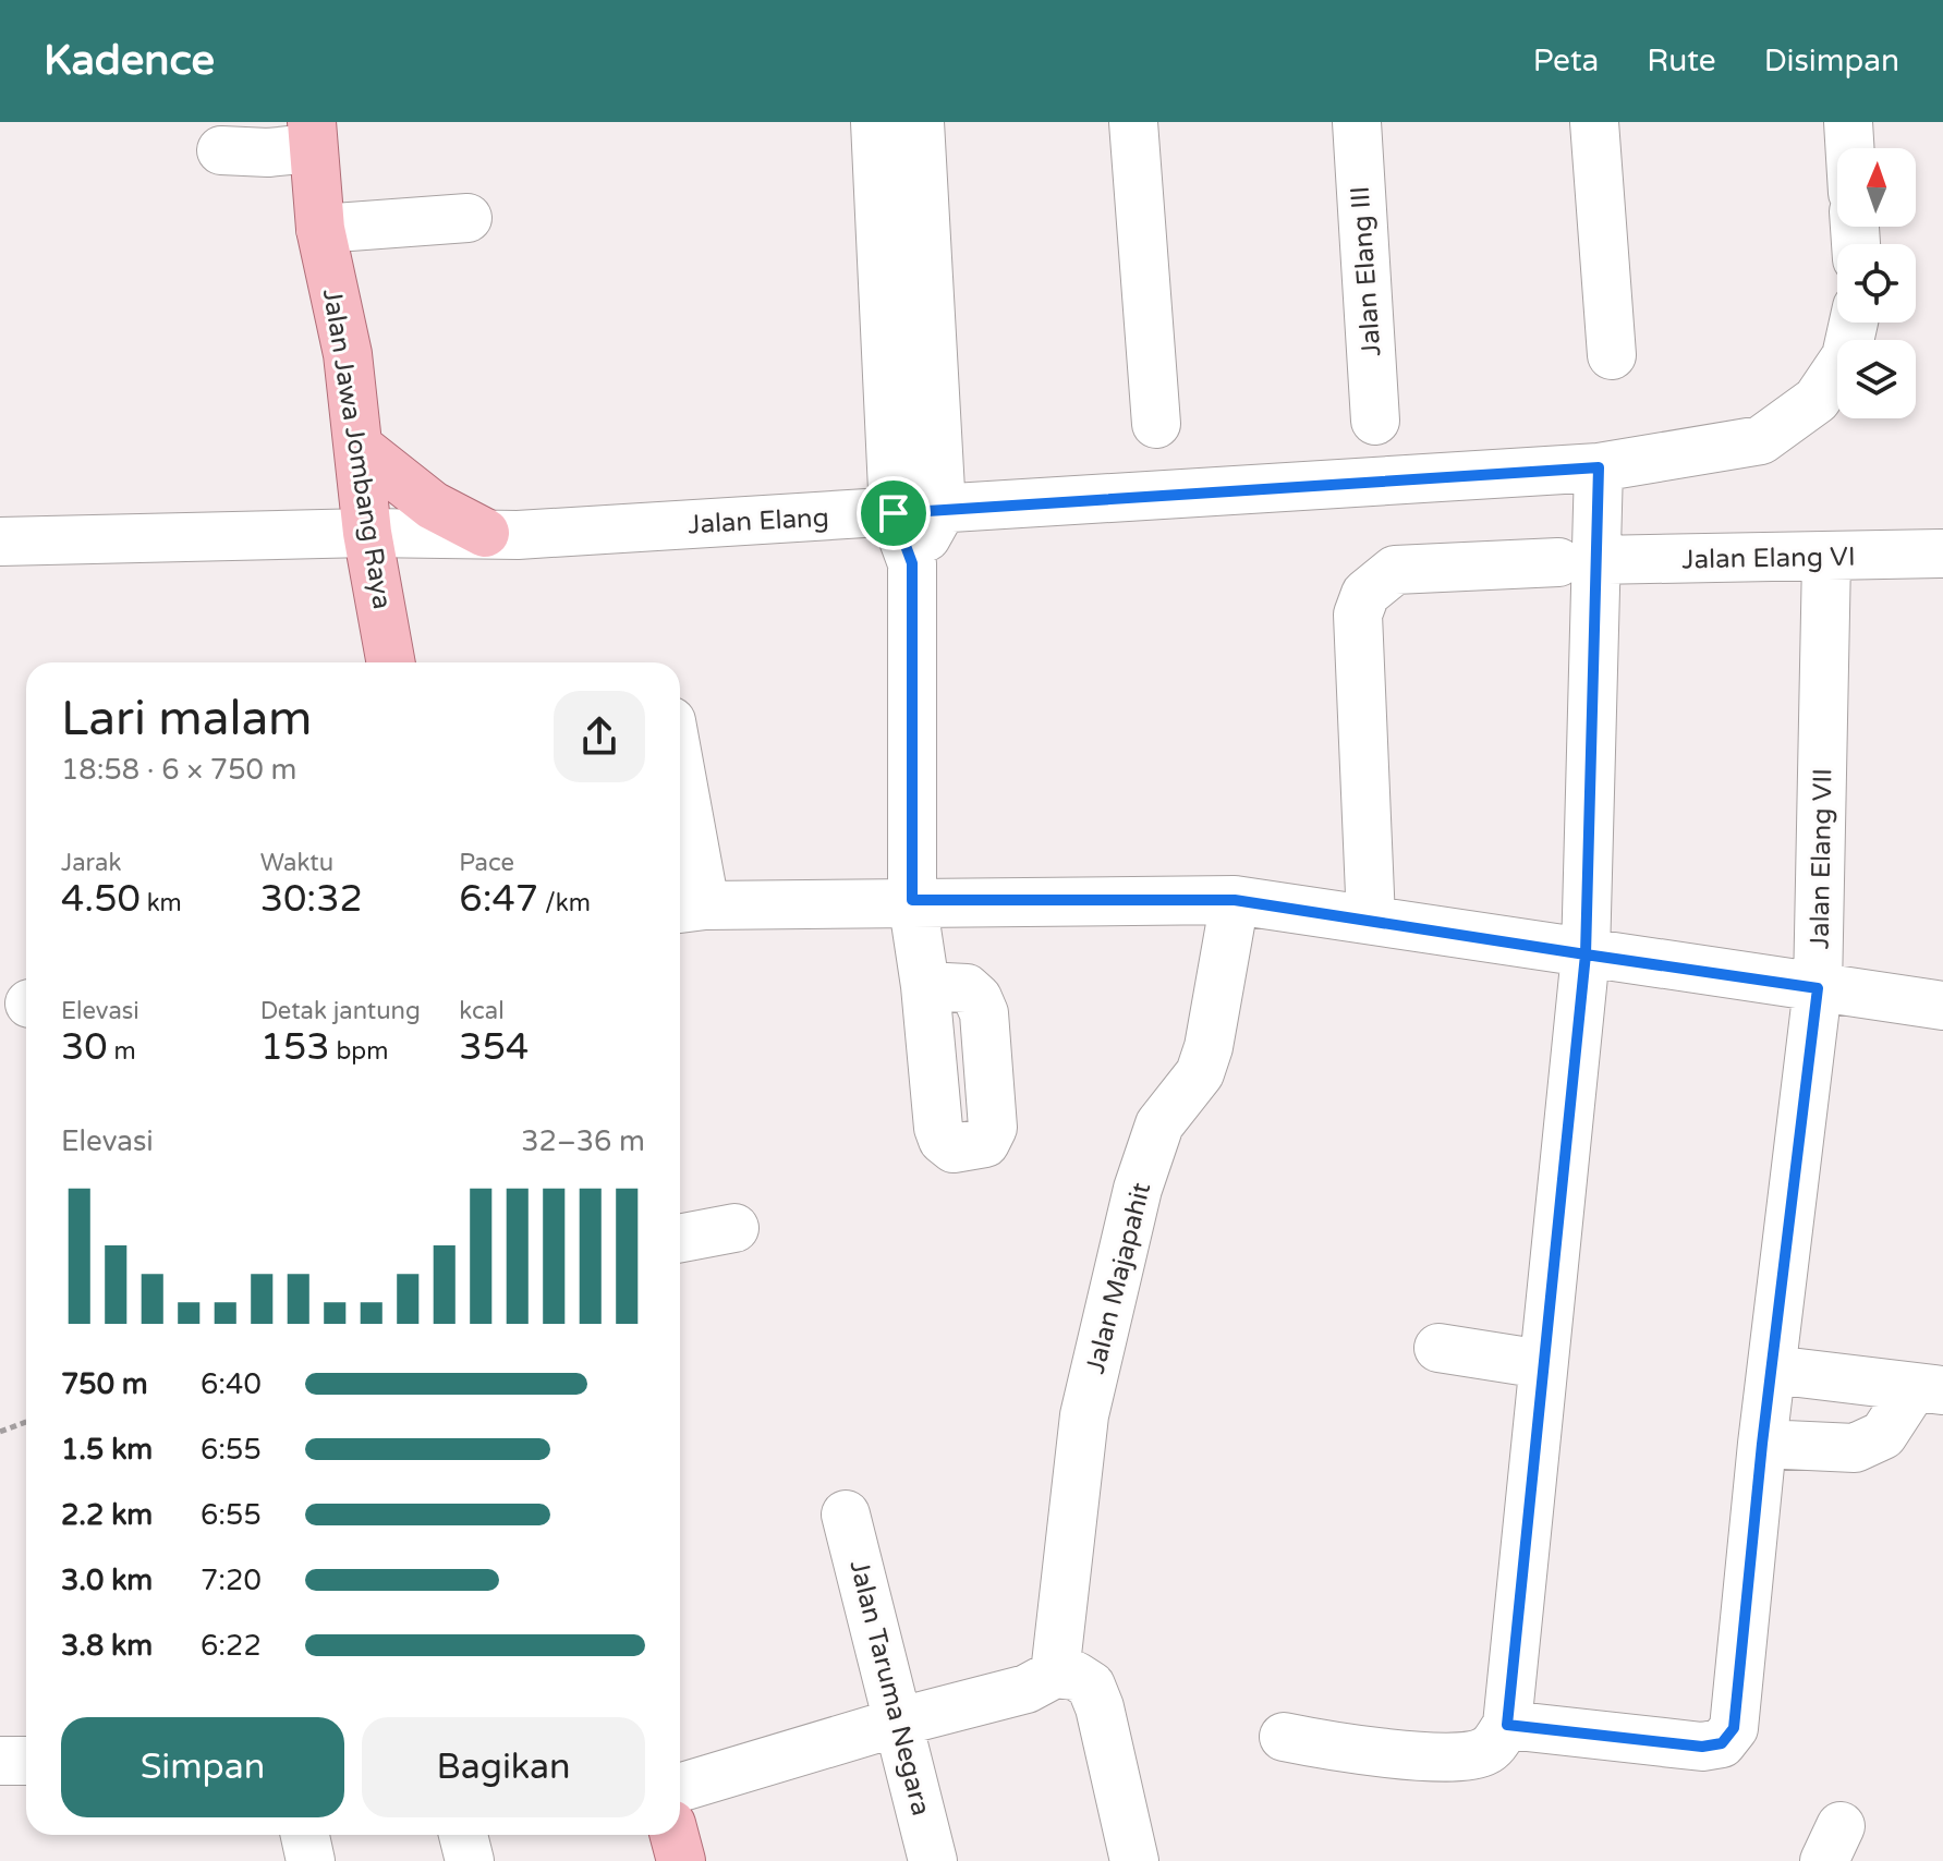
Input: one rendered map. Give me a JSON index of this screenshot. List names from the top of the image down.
{
  "streets": {
    "main road": ["Jalan Jawa Jombang Raya"],
    "street": [
      "Jalan Elang III",
      "Jalan Elang",
      "Jalan Elang VI",
      "Jalan Elang VII",
      "Jalan Majapahit",
      "Jalan Taruma Negara"
    ]
  },
  "crossings": [
    ["Jalan Jawa Jombang Raya", "Jalan Elang"],
    ["Jalan Elang VI", "Jalan Elang VII"]
  ],
  "north": "top",
  "page": {
    "header": "Kadence",
    "nav": ["Peta", "Rute", "Disimpan"],
    "heading": ["Lari malam", "18:58 · 6 × 750 m"],
    "stats": [
      ["Jarak", "4.50 km"],
      ["Waktu", "30:32"],
      ["Pace", "6:47 /km"],
      ["Elevasi", "30 m"],
      ["Detak jantung", "153 bpm"],
      ["kcal", "354"]
    ],
    "chart": ["Elevasi", "32–36 m"],
    "list": [
      {
        "name": "750 m",
        "note": "6:40"
      },
      {
        "name": "1.5 km",
        "note": "6:55"
      },
      {
        "name": "2.2 km",
        "note": "6:55"
      },
      {
        "name": "3.0 km",
        "note": "7:20"
      },
      {
        "name": "3.8 km",
        "note": "6:22"
      }
    ],
    "buttons": ["Simpan", "Bagikan"]
  }
}
